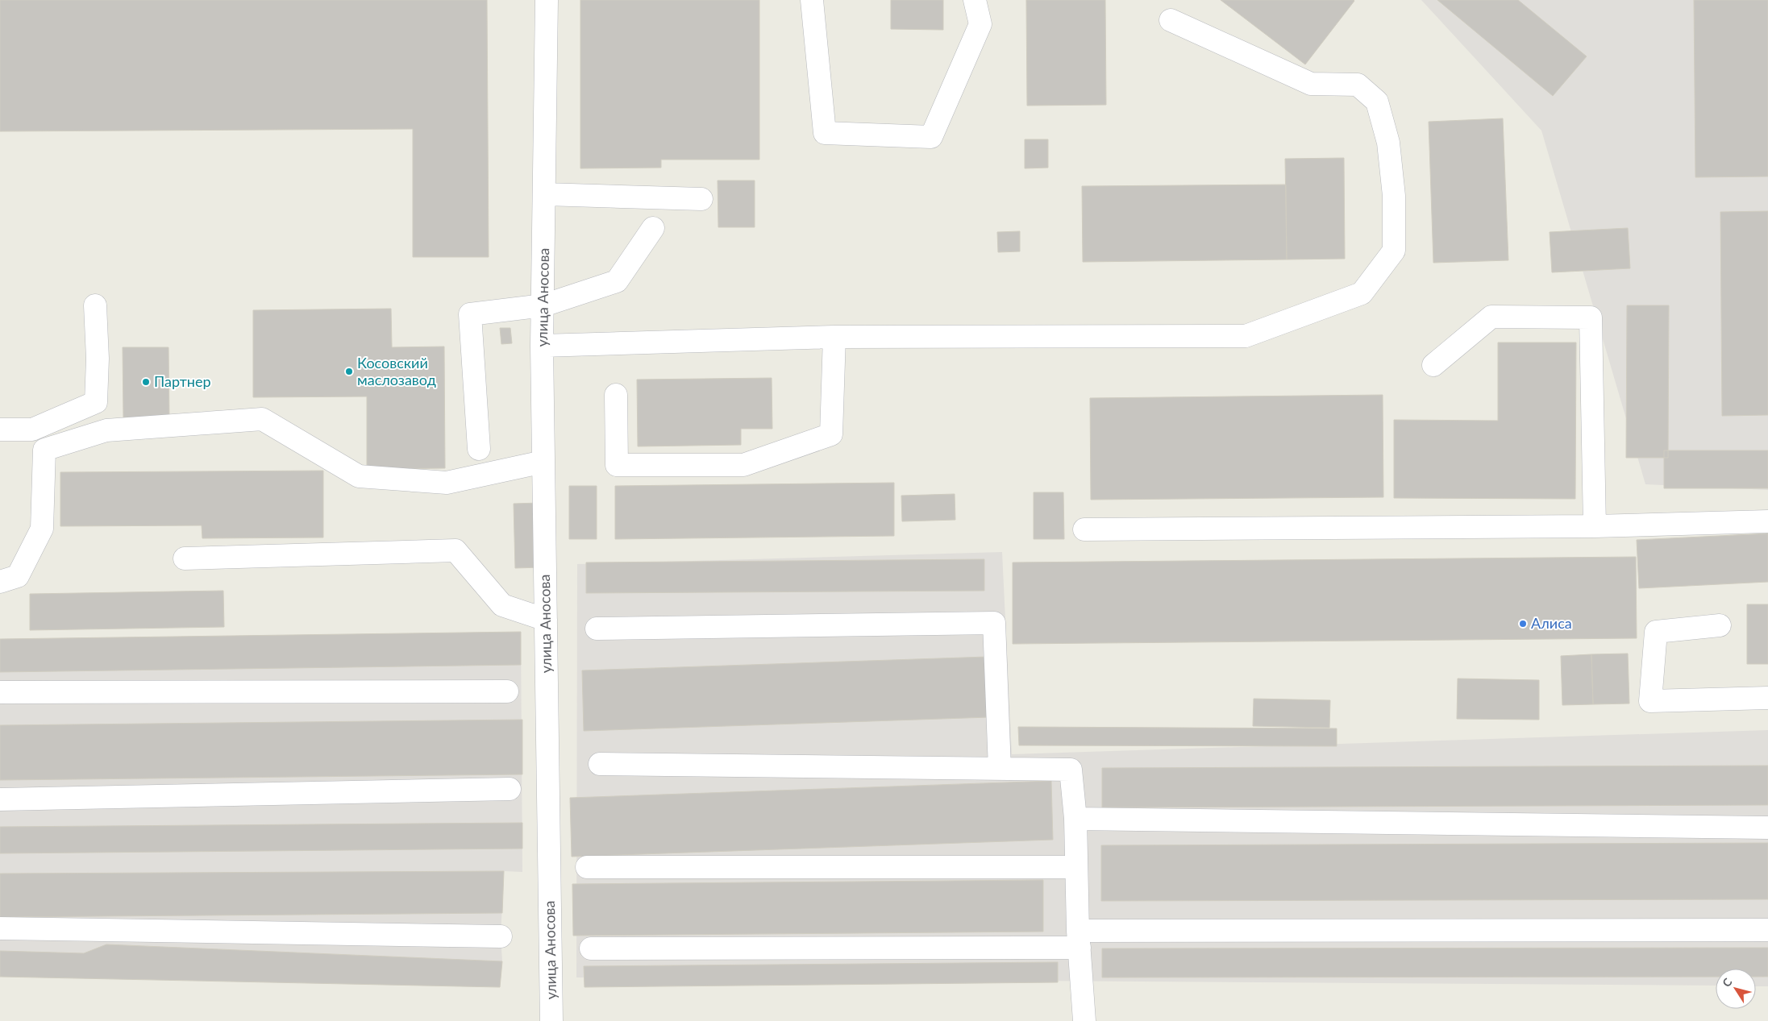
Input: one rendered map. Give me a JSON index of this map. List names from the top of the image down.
{
  "streets": {
    "street": ["улица Аносова"]
  },
  "places": ["Косовский маслозавод", "Партнер", "Алиса"],
  "north": "top left"
}
